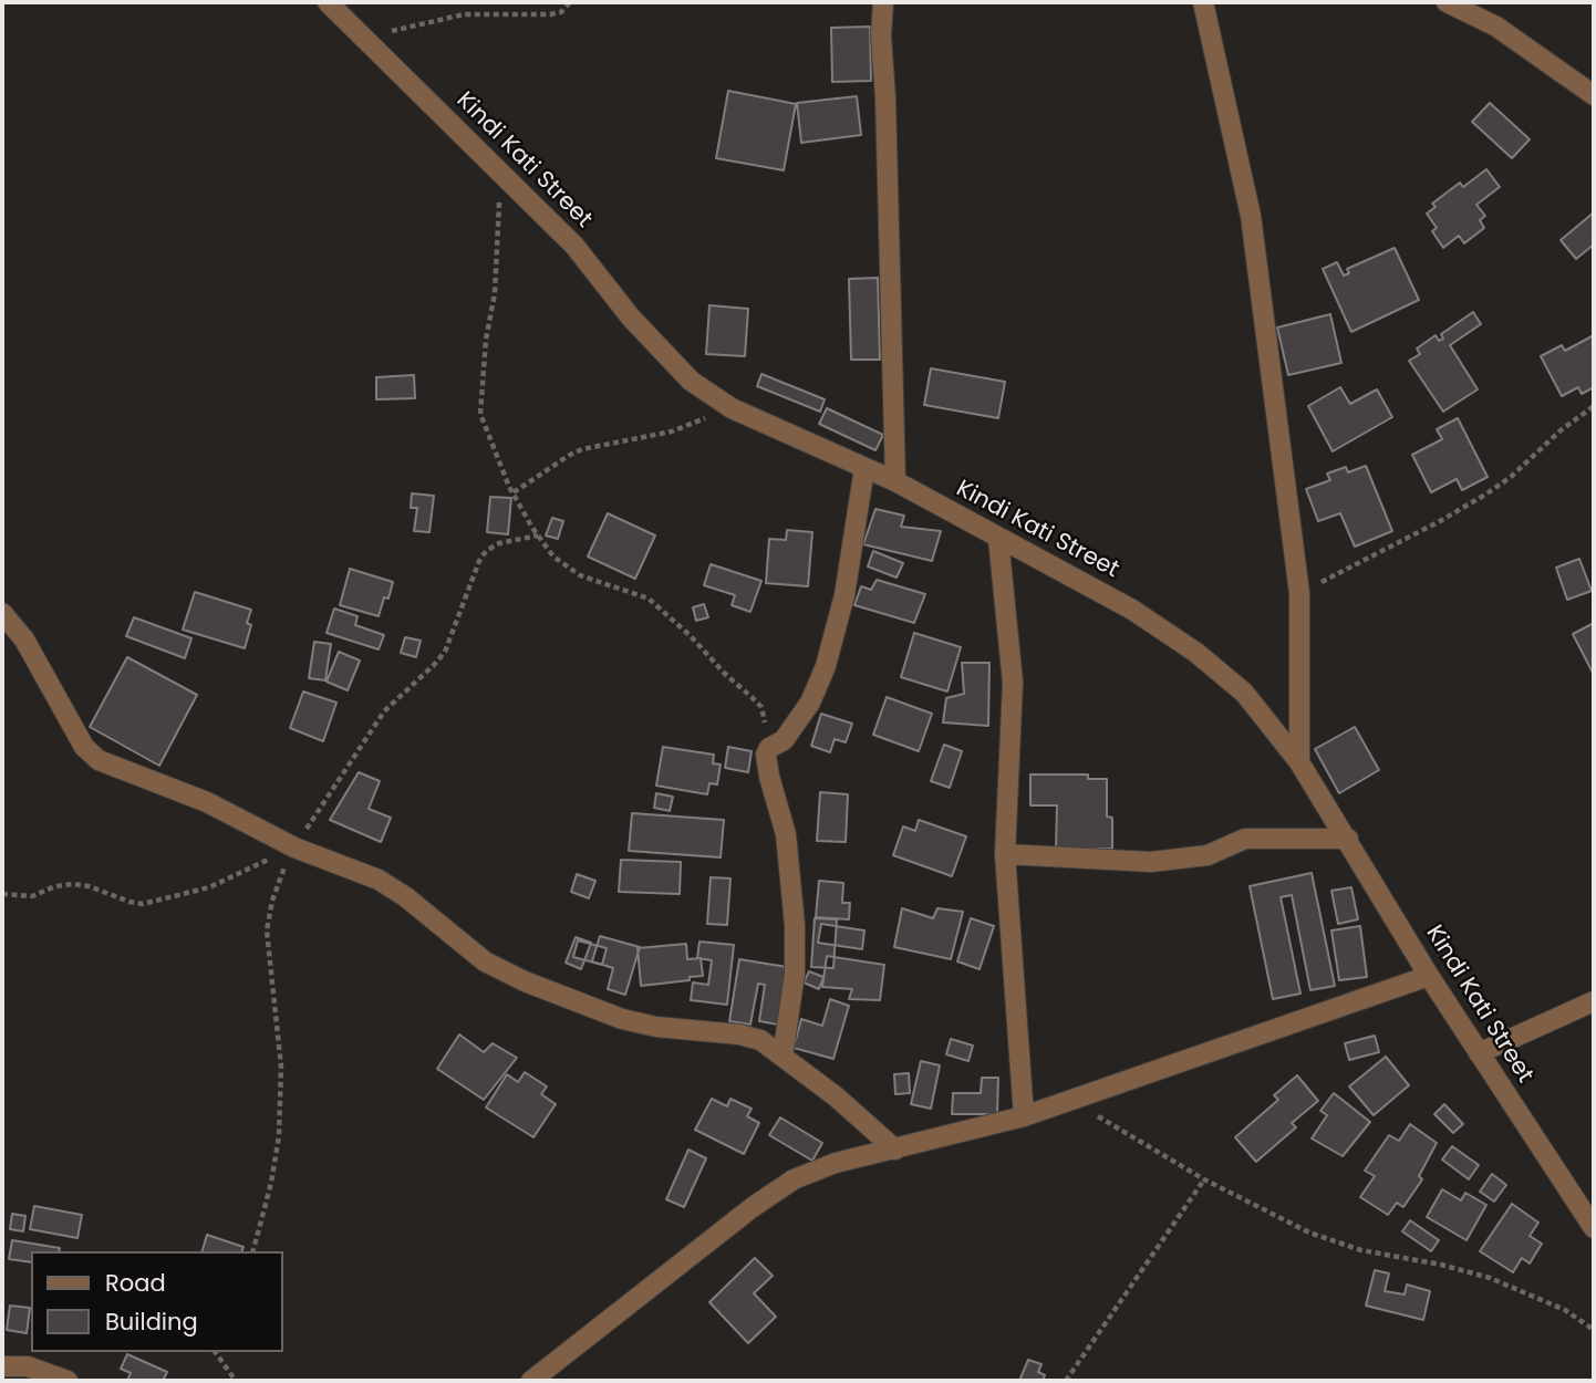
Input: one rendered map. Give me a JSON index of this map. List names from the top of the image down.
{
  "streets": {
    "street": ["Kindi Kati Street"]
  },
  "legend": ["Road", "Building"]
}
